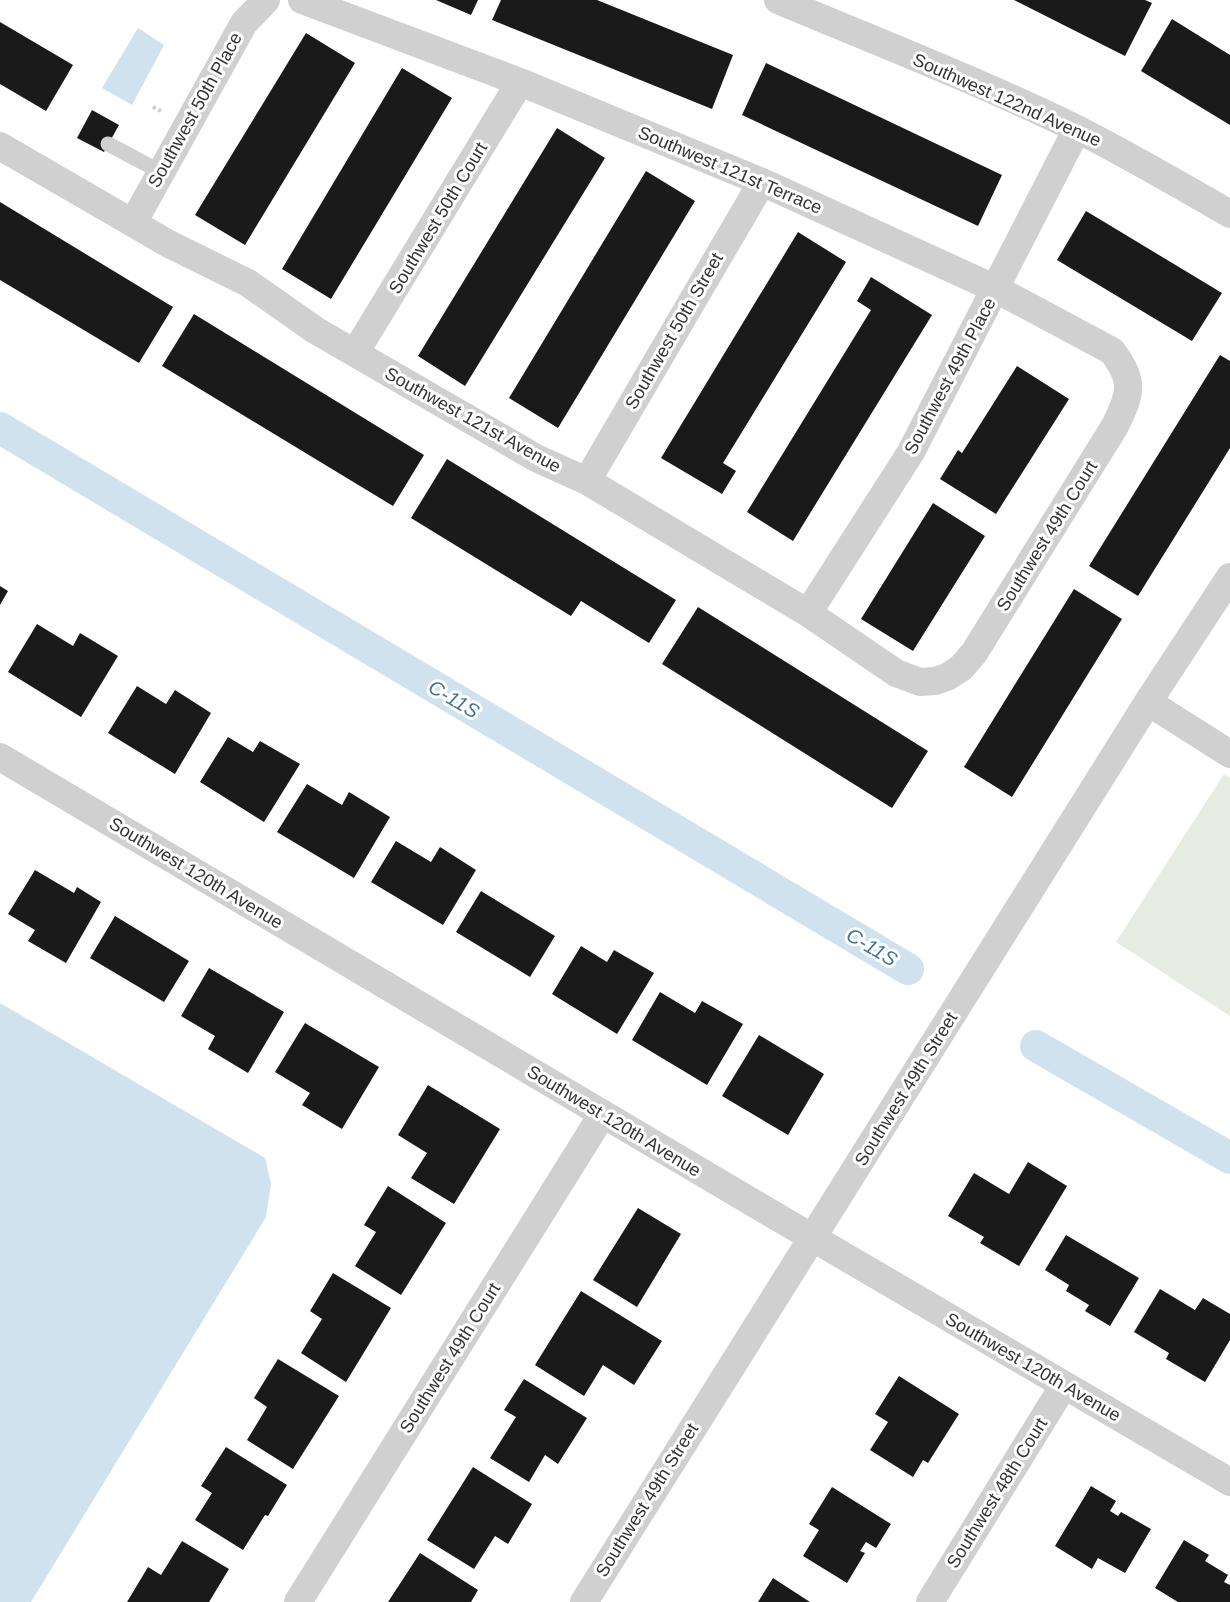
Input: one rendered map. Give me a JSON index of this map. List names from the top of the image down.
{
  "streets": {
    "street": [
      "Southwest 122nd Avenue",
      "Southwest 50th Place",
      "Southwest 121st Terrace",
      "Southwest 50th Court",
      "Southwest 50th Street",
      "Southwest 49th Place",
      "Southwest 121st Avenue",
      "Southwest 49th Court",
      "Southwest 120th Avenue",
      "Southwest 49th Street",
      "Southwest 48th Court"
    ]
  },
  "crossings": [
    ["Southwest 122nd Avenue", "Southwest 49th Place"],
    ["Southwest 50th Place", "Southwest 121st Avenue"],
    ["Southwest 121st Terrace", "Southwest 50th Court"],
    ["Southwest 121st Terrace", "Southwest 50th Street"],
    ["Southwest 121st Terrace", "Southwest 49th Place"],
    ["Southwest 121st Terrace", "Southwest 49th Court"],
    ["Southwest 50th Court", "Southwest 121st Avenue"],
    ["Southwest 50th Street", "Southwest 121st Avenue"],
    ["Southwest 49th Place", "Southwest 121st Avenue"],
    ["Southwest 121st Avenue", "Southwest 49th Court"],
    ["Southwest 49th Court", "Southwest 120th Avenue"],
    ["Southwest 120th Avenue", "Southwest 49th Street"],
    ["Southwest 120th Avenue", "Southwest 48th Court"]
  ],
  "water": ["C-11S"]
}
